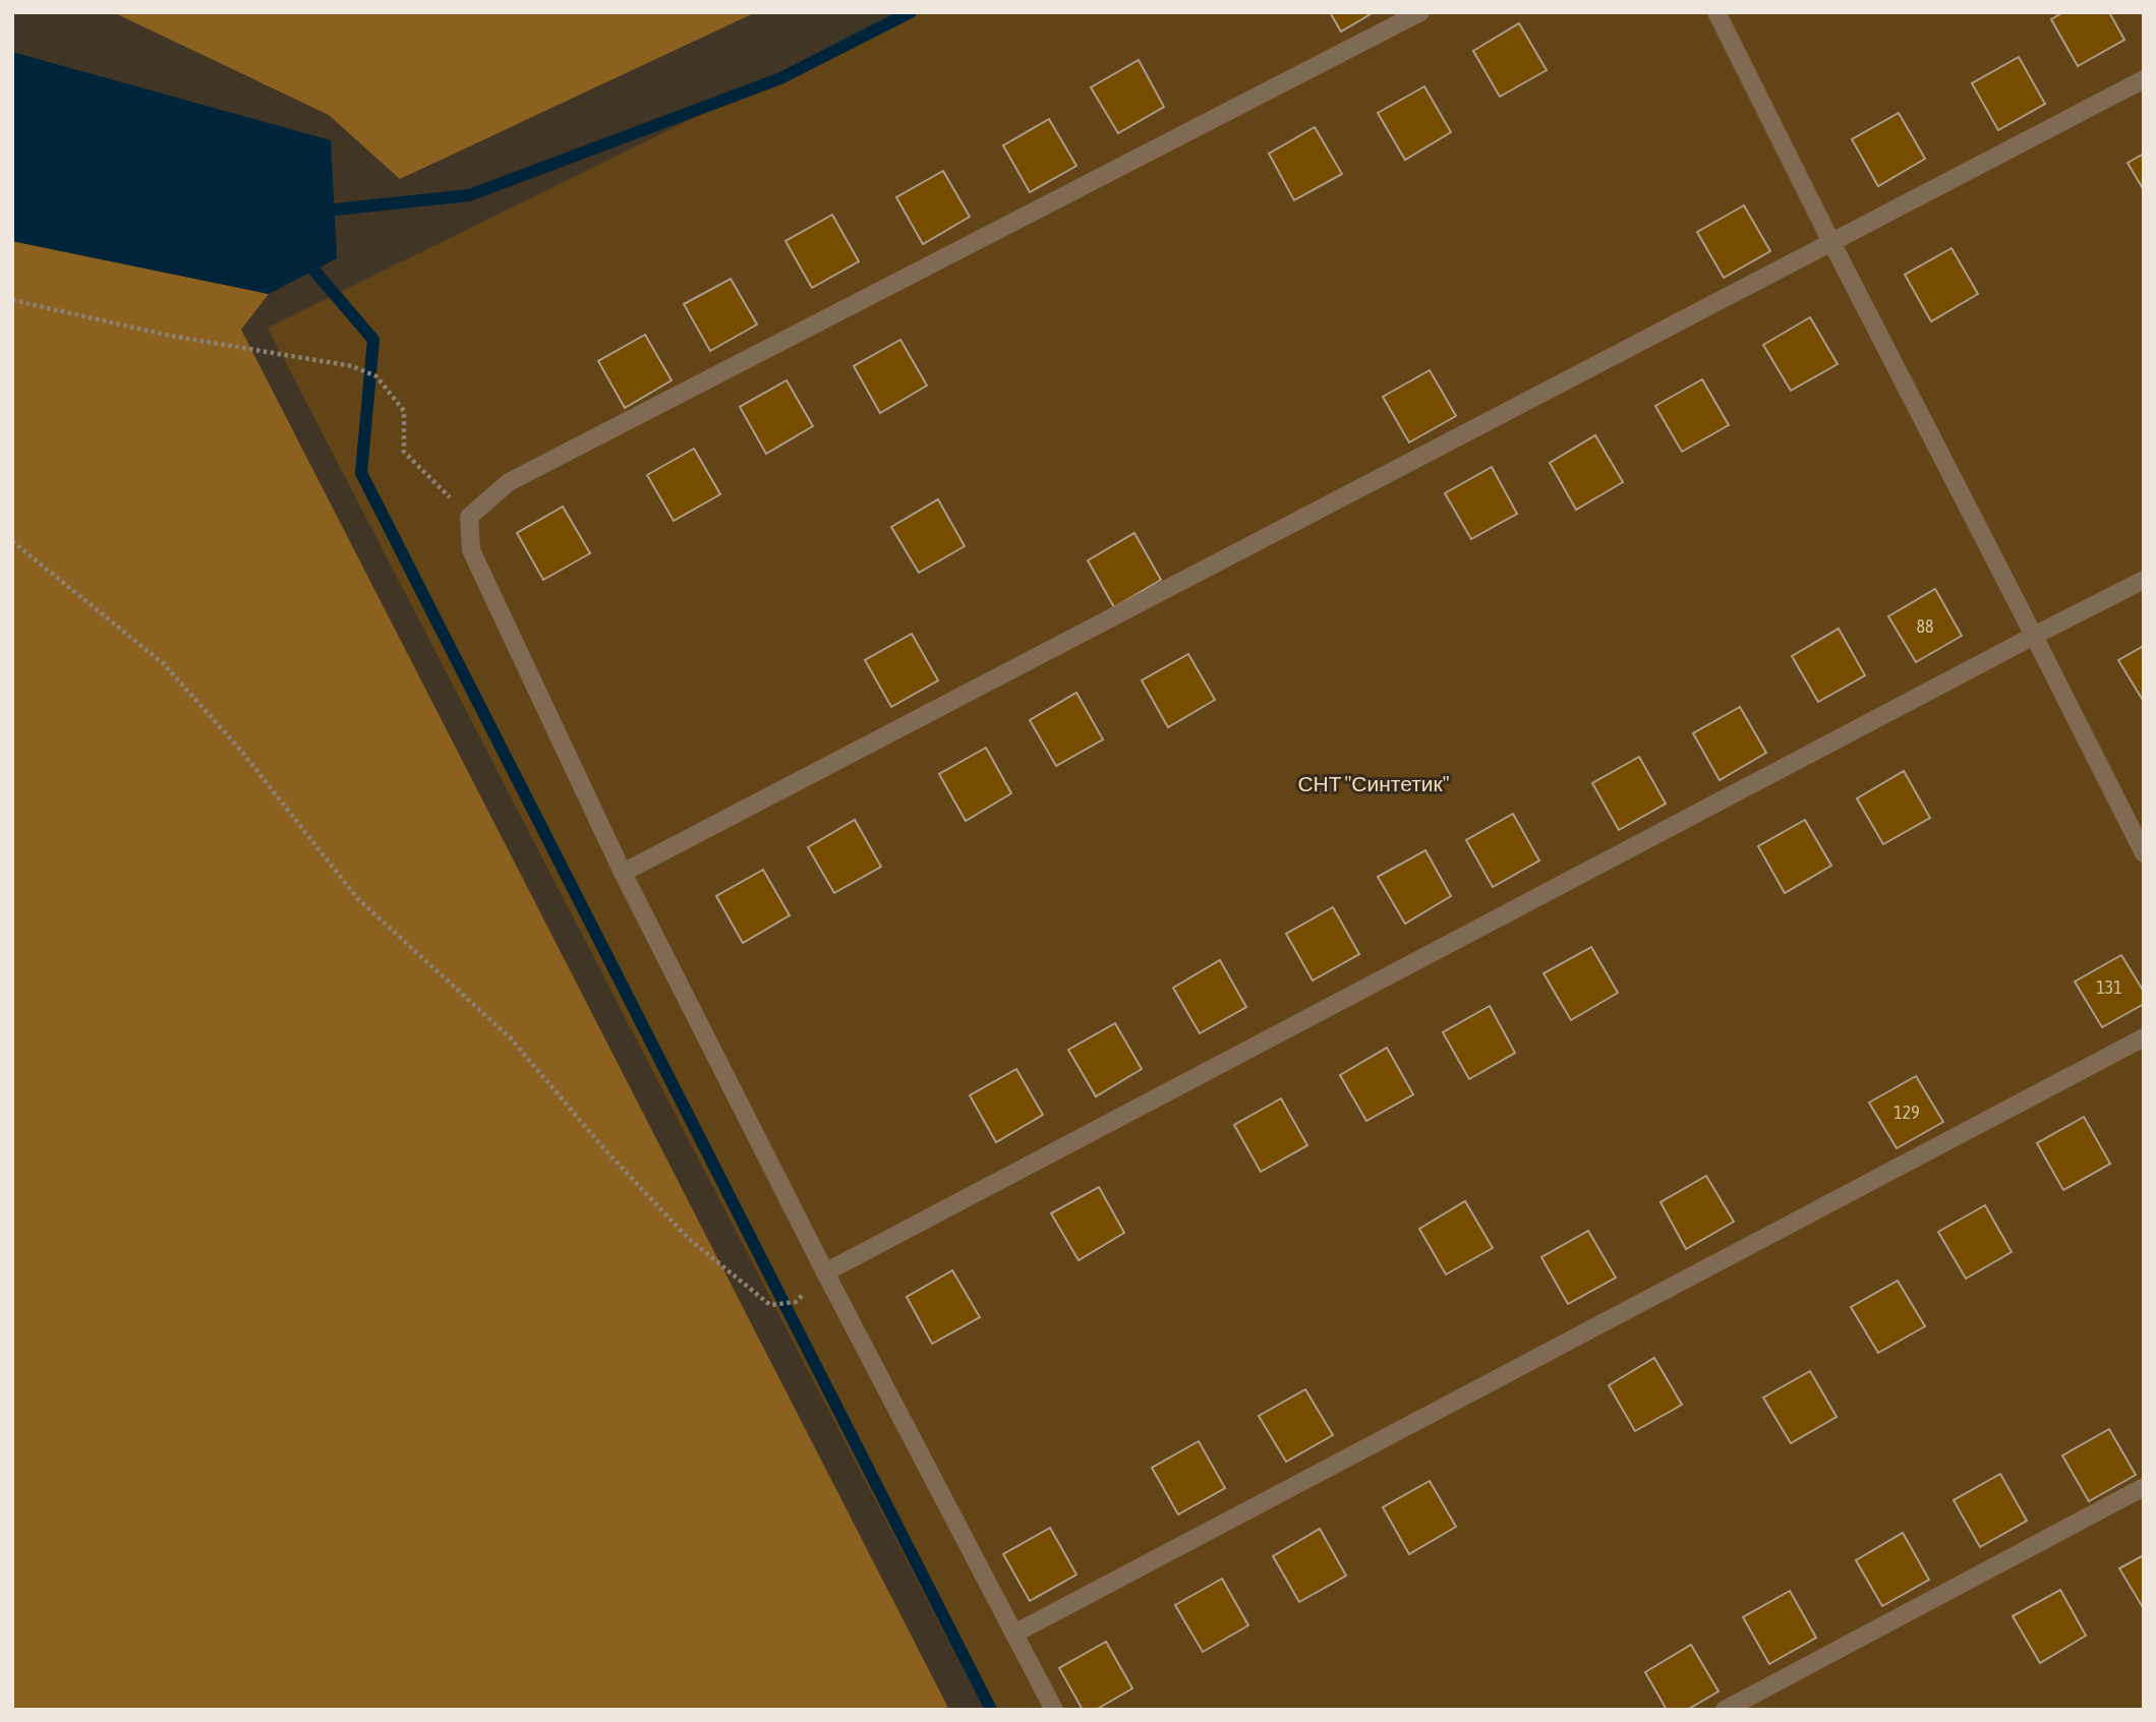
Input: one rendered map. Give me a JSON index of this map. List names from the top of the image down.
{
  "parks": ["СНТ \"Синтетик\""],
  "house_numbers": ["88", "131", "129"]
}
